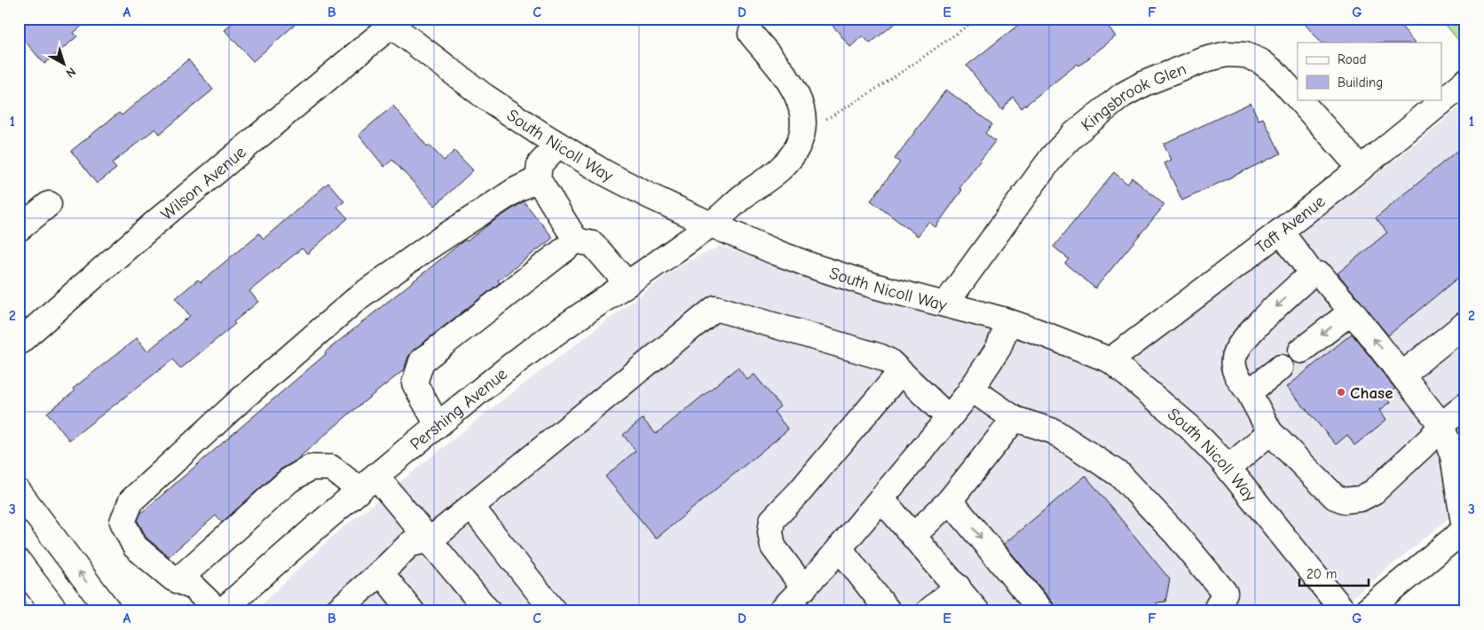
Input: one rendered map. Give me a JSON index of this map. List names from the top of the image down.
{
  "streets": {
    "street": [
      "Kingsbrook Glen",
      "South Nicoll Way",
      "Wilson Avenue",
      "Taft Avenue",
      "Pershing Avenue"
    ]
  },
  "crossings": [
    ["Kingsbrook Glen", "South Nicoll Way"],
    ["Kingsbrook Glen", "Taft Avenue"],
    ["South Nicoll Way", "Wilson Avenue"],
    ["South Nicoll Way", "Taft Avenue"],
    ["South Nicoll Way", "Pershing Avenue"]
  ],
  "places": ["Chase"],
  "legend": ["Road", "Building"],
  "scale_bar": "20 m",
  "north": "bottom right",
  "grid": {
    "columns": [
      "A",
      "B",
      "C",
      "D",
      "E",
      "F",
      "G"
    ],
    "rows": ["1", "2", "3"]
  }
}
